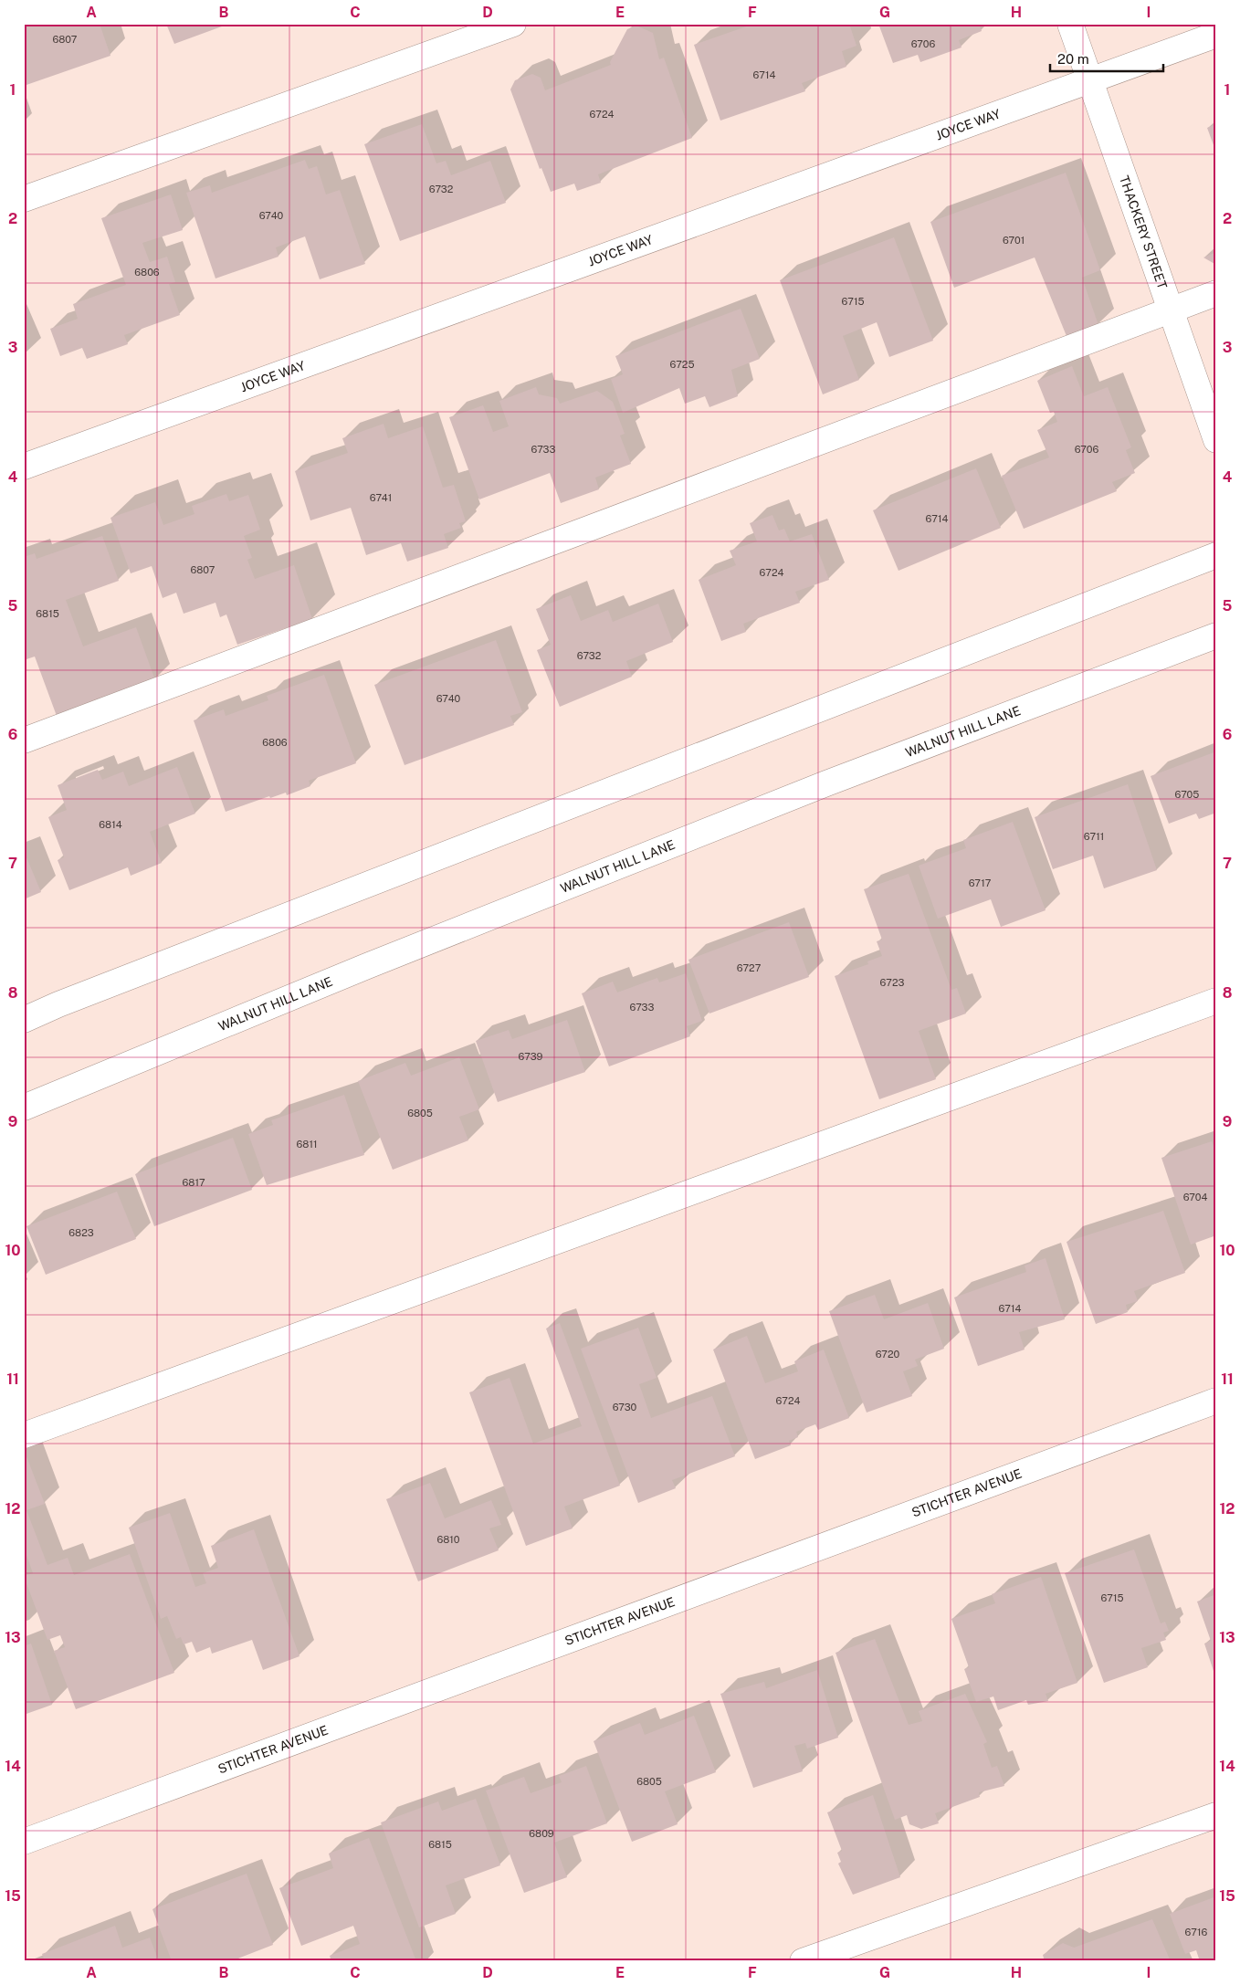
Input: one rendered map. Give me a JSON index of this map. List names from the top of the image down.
{
  "streets": {
    "street": [
      "JOYCE WAY",
      "THACKERY STREET",
      "WALNUT HILL LANE",
      "STICHTER AVENUE"
    ]
  },
  "crossings": [
    ["JOYCE WAY", "THACKERY STREET"]
  ],
  "house_numbers": [
    "6807",
    "6706",
    "6714",
    "6724",
    "6732",
    "6740",
    "6701",
    "6806",
    "6715",
    "6725",
    "6733",
    "6706",
    "6741",
    "6714",
    "6807",
    "6724",
    "6815",
    "6732",
    "6740",
    "6806",
    "6705",
    "6814",
    "6711",
    "6717",
    "6727",
    "6723",
    "6733",
    "6739",
    "6805",
    "6811",
    "6817",
    "6704",
    "6823",
    "6714",
    "6720",
    "6724",
    "6730",
    "6810",
    "6715",
    "6805",
    "6809",
    "6815",
    "6716"
  ],
  "scale_bar": "20 m",
  "grid": {
    "columns": [
      "A",
      "B",
      "C",
      "D",
      "E",
      "F",
      "G",
      "H",
      "I"
    ],
    "rows": [
      "1",
      "2",
      "3",
      "4",
      "5",
      "6",
      "7",
      "8",
      "9",
      "10",
      "11",
      "12",
      "13",
      "14",
      "15"
    ]
  }
}
